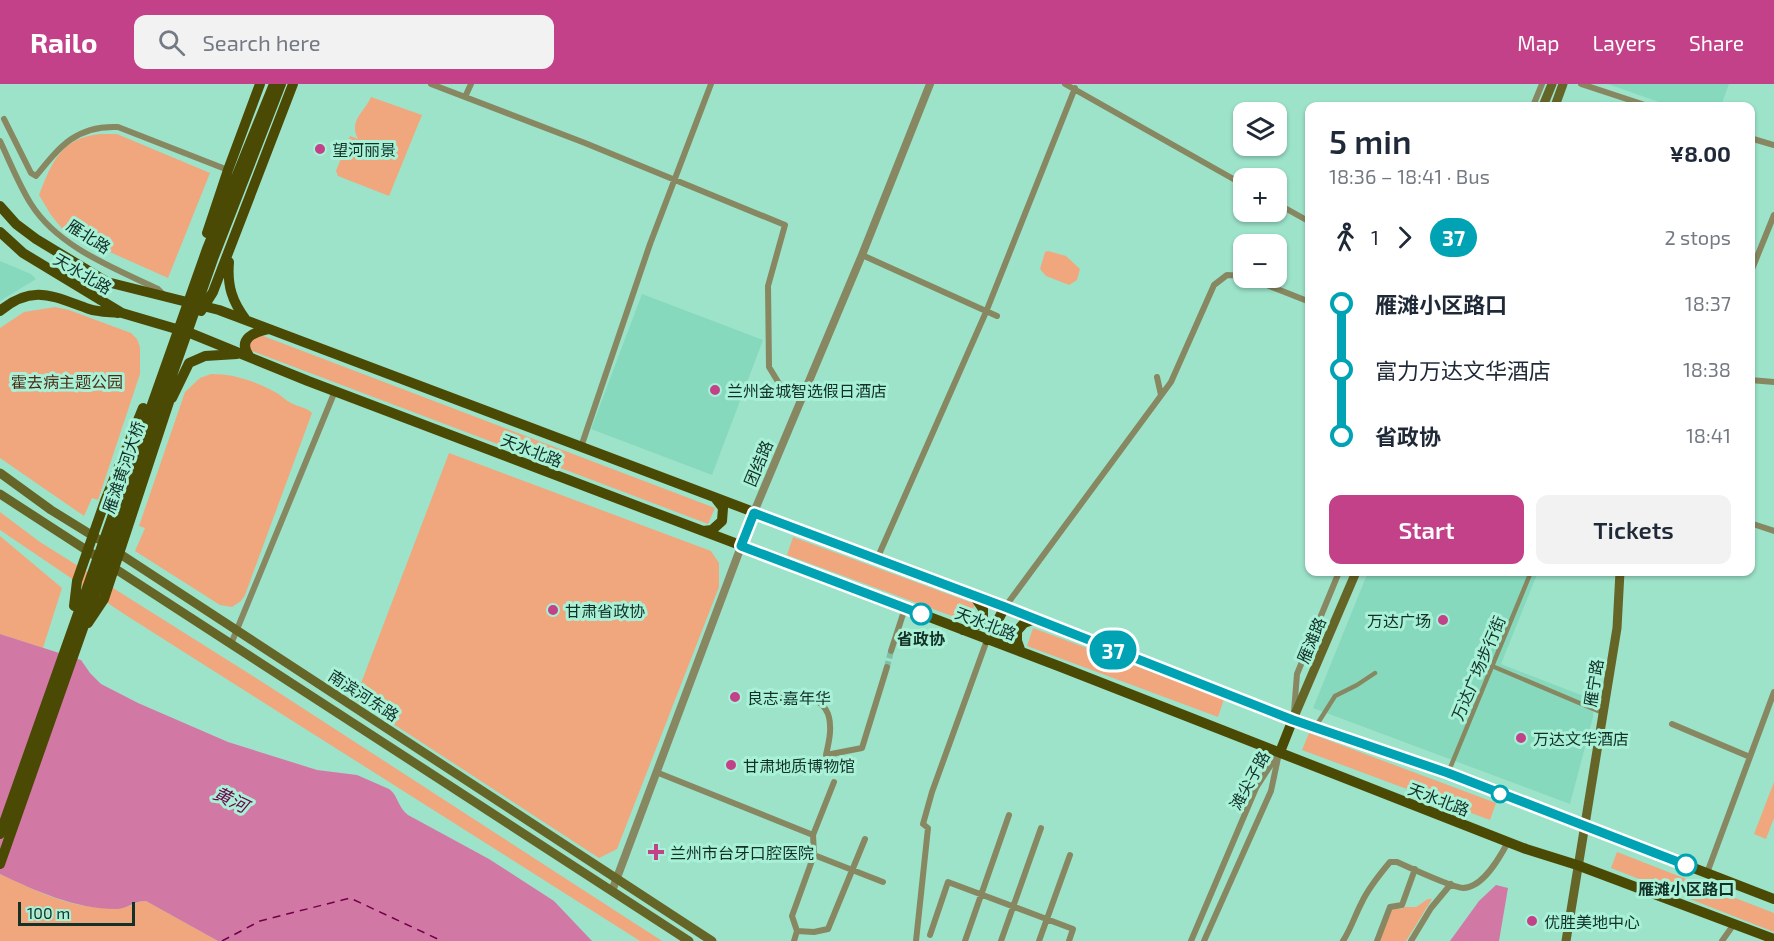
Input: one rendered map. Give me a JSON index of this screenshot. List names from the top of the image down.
{
  "streets": {
    "main road": [
      "天水北路",
      "雁滩黄河大桥",
      "雁滩路",
      "雁宁路",
      "南滨河东路"
    ],
    "street": [
      "雁北路",
      "团结路",
      "万达广场步行街",
      "滩尖子路"
    ]
  },
  "crossings": [
    ["雁北路", "天水北路"],
    ["天水北路", "团结路"],
    ["天水北路", "雁滩路"],
    ["天水北路", "万达广场步行街"],
    ["天水北路", "雁宁路"],
    ["天水北路", "滩尖子路"],
    ["团结路", "南滨河东路"]
  ],
  "water": ["黄河"],
  "parks": ["霍去病主题公园"],
  "places": {
    "other": [
      "望河丽景",
      "兰州金城智选假日酒店",
      "甘肃省政协",
      "省政协",
      "万达广场",
      "良志·嘉年华",
      "万达文华酒店",
      "甘肃地质博物馆",
      "雁滩小区路口",
      "优胜美地中心"
    ],
    "health": ["兰州市台牙口腔医院"]
  },
  "lines": ["bus line 37"],
  "scale_bar": "100 m",
  "page": {
    "header": "Railo",
    "search": "Search here",
    "nav": ["Map", "Layers", "Share"],
    "on_map": "37",
    "map_buttons": ["+", "−"],
    "heading": ["5 min", "18:36 – 18:41 · Bus", "¥8.00"],
    "legs": ["1", "37", "2 stops"],
    "list": [
      {
        "name": "雁滩小区路口",
        "value": "18:37"
      },
      {
        "name": "富力万达文华酒店",
        "value": "18:38"
      },
      {
        "name": "省政协",
        "value": "18:41"
      }
    ],
    "buttons": ["Start", "Tickets"],
    "scale": "100 m"
  }
}
